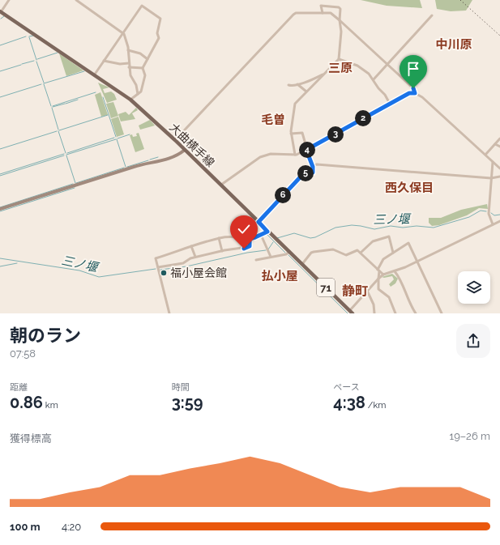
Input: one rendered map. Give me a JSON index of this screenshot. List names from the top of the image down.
{
  "streets": {
    "main road": ["大曲横手線", "71"]
  },
  "districts": [
    "中川原",
    "三原",
    "毛曽",
    "西久保目",
    "払小屋",
    "静町"
  ],
  "water": ["三ノ堰"],
  "places": ["福小屋会館"],
  "page": {
    "pins": [
      "2",
      "3",
      "4",
      "5",
      "6"
    ],
    "heading": ["朝のラン", "07:58"],
    "stats": [
      ["距離", "0.86 km"],
      ["時間", "3:59"],
      ["ペース", "4:38 /km"]
    ],
    "chart": ["獲得標高", "19–26 m"],
    "list": [
      {
        "name": "100 m",
        "note": "4:20"
      }
    ]
  }
}
